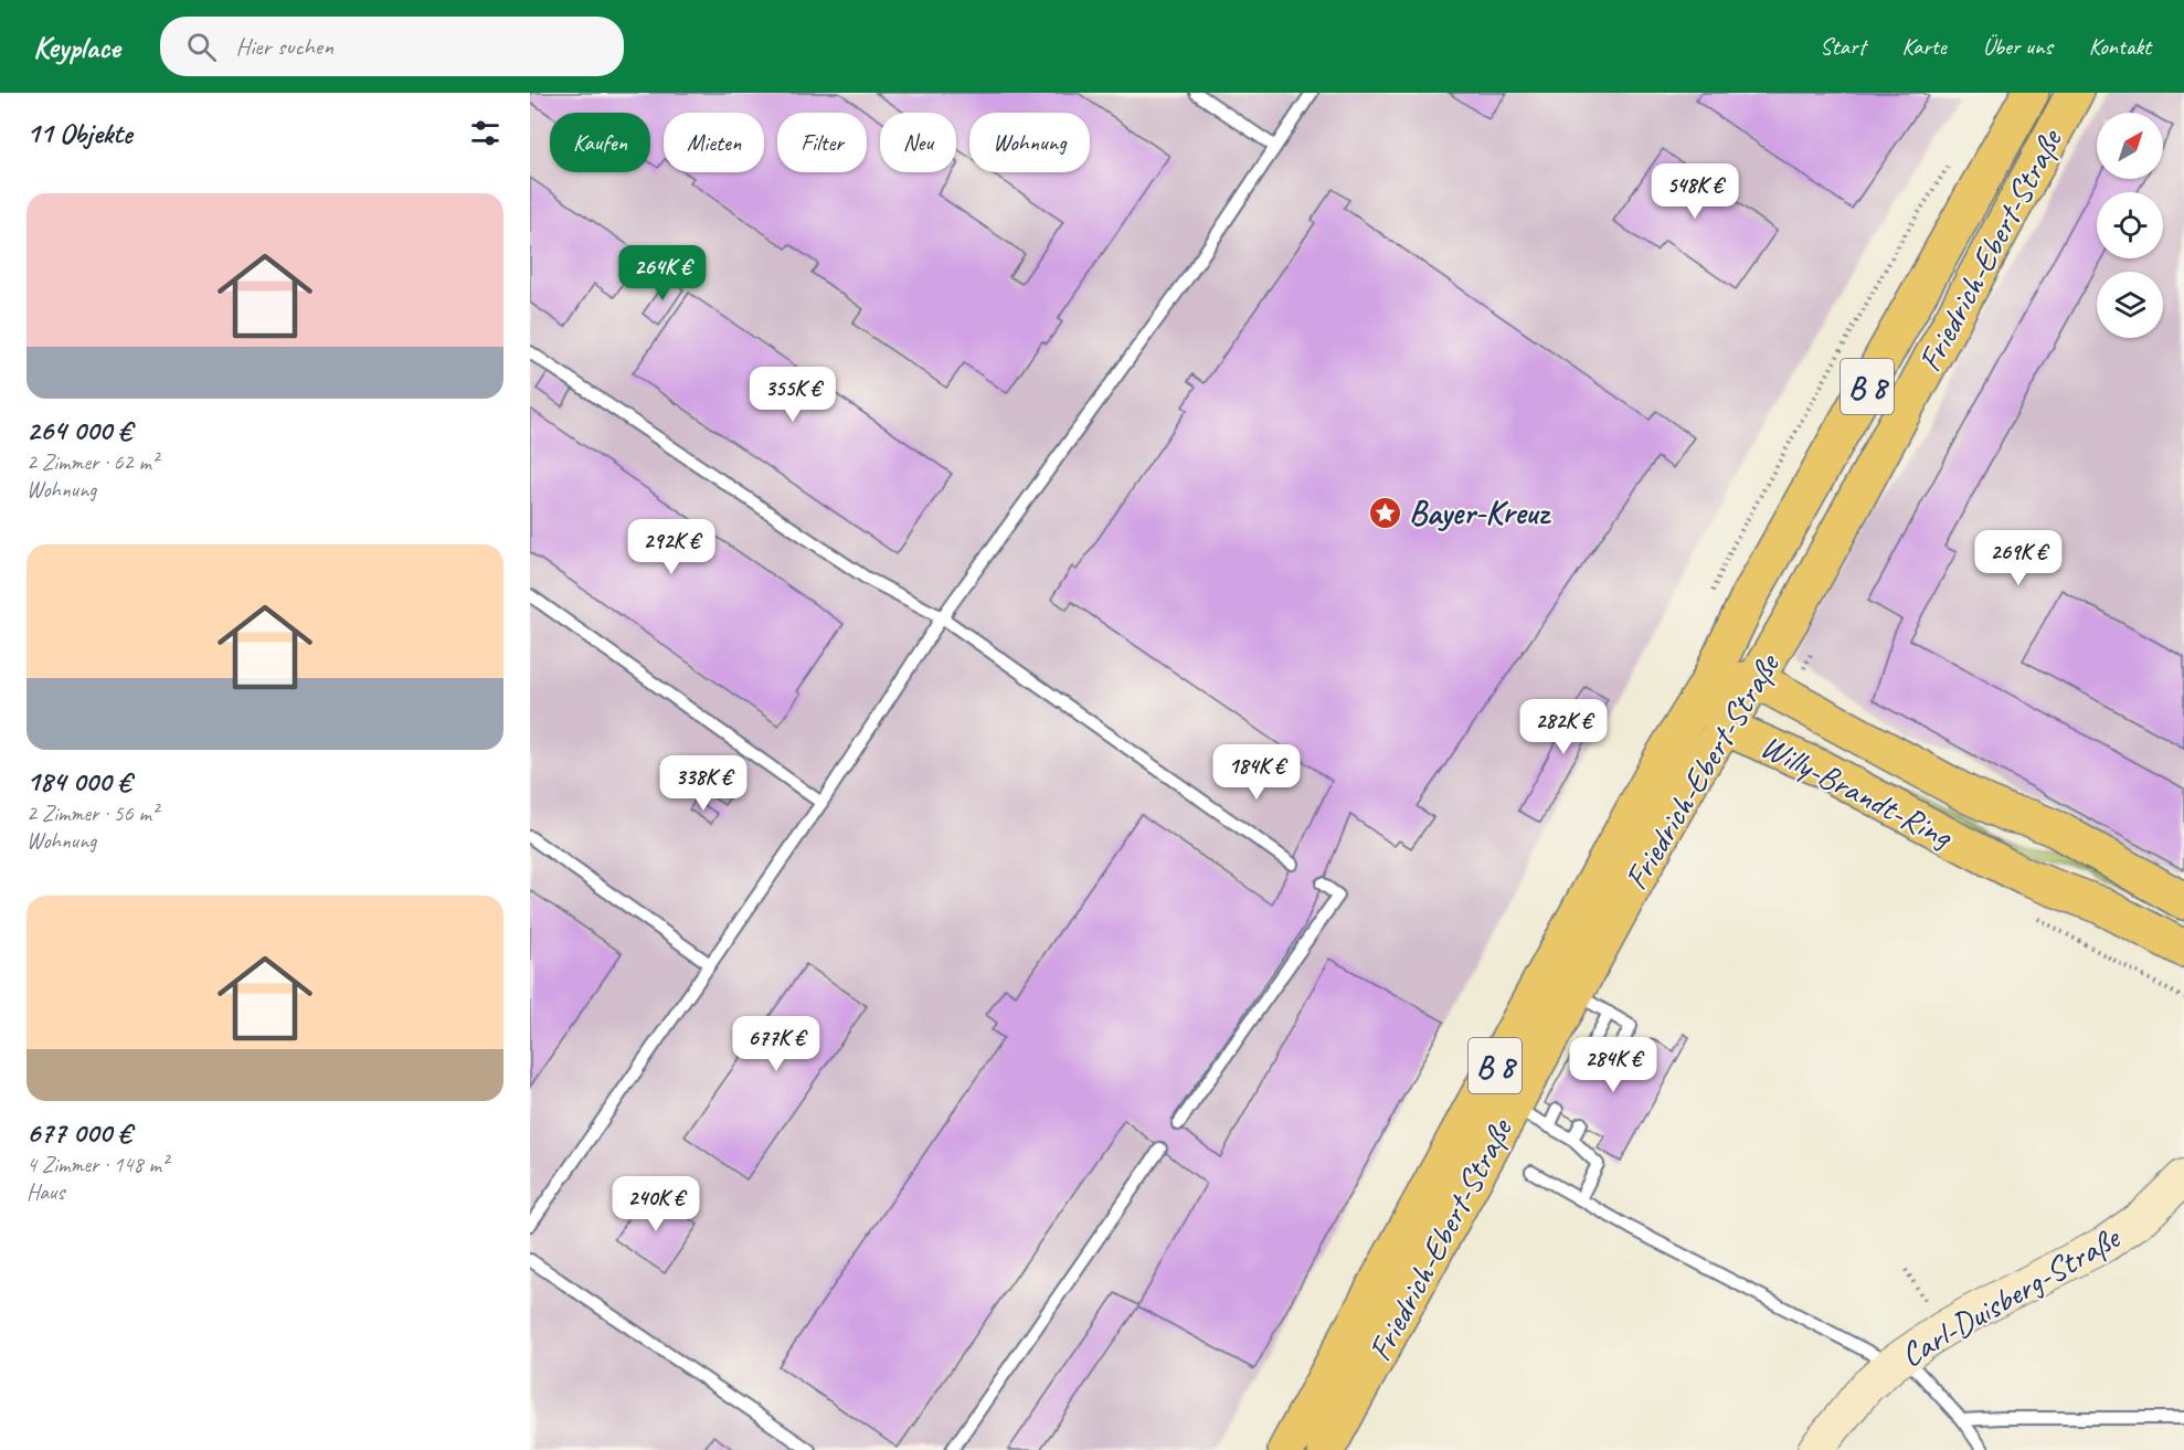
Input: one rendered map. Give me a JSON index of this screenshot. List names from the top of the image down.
{
  "streets": {
    "main road": ["Friedrich-Ebert-Straße", "B 8", "Willy-Brandt-Ring"],
    "street": ["Carl-Duisberg-Straße"]
  },
  "crossings": [
    ["Friedrich-Ebert-Straße", "Willy-Brandt-Ring"]
  ],
  "places": {
    "place": ["Bayer-Kreuz"]
  },
  "north": "top right",
  "page": {
    "header": "Keyplace",
    "search": "Hier suchen",
    "nav": [
      "Start",
      "Karte",
      "Über uns",
      "Kontakt"
    ],
    "heading": "11 Objekte",
    "chip": [
      "Kaufen",
      "Mieten",
      "Filter",
      "Neu",
      "Wohnung"
    ],
    "price": [
      "548K €",
      "264K €",
      "355K €",
      "292K €",
      "269K €",
      "282K €",
      "184K €",
      "338K €",
      "677K €",
      "284K €",
      "240K €"
    ],
    "list": [
      {
        "name": "264 000 €",
        "note": "2 Zimmer · 62 m² · Wohnung"
      },
      {
        "name": "184 000 €",
        "note": "2 Zimmer · 56 m² · Wohnung"
      },
      {
        "name": "677 000 €",
        "note": "4 Zimmer · 148 m² · Haus"
      }
    ]
  }
}
